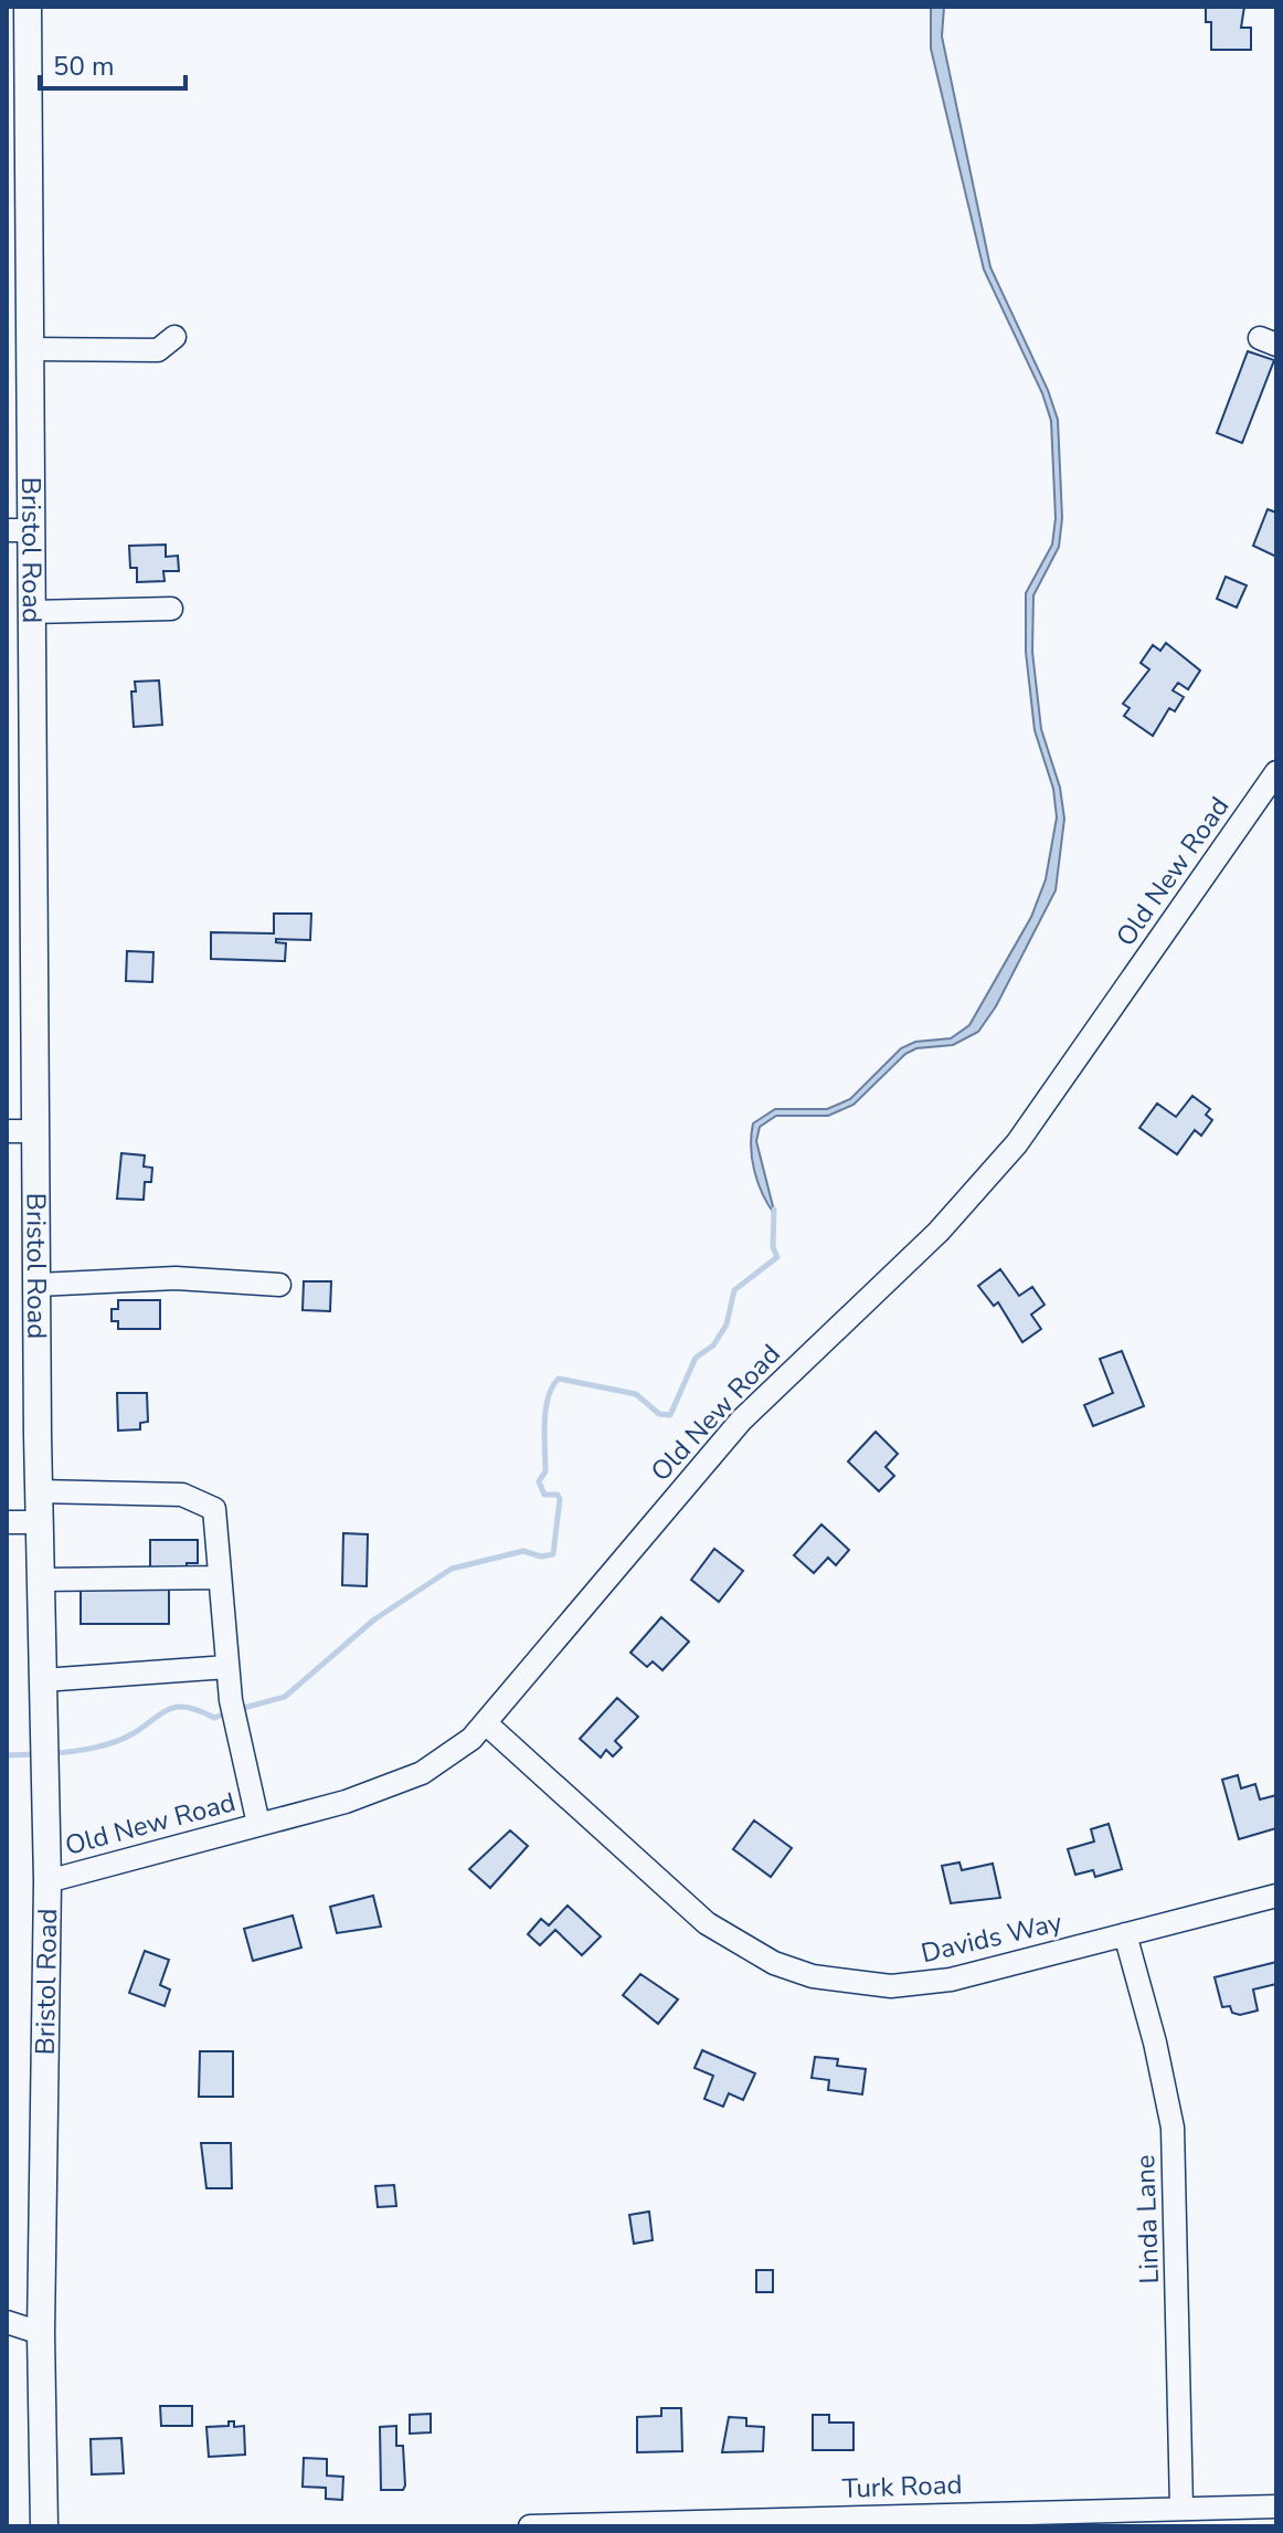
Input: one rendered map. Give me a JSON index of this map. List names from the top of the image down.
{
  "streets": {
    "main road": ["Bristol Road"],
    "street": [
      "Old New Road",
      "Davids Way",
      "Linda Lane",
      "Turk Road"
    ]
  },
  "crossings": [
    ["Bristol Road", "Old New Road"],
    ["Old New Road", "Davids Way"],
    ["Davids Way", "Linda Lane"],
    ["Linda Lane", "Turk Road"]
  ],
  "scale_bar": "50 m"
}
